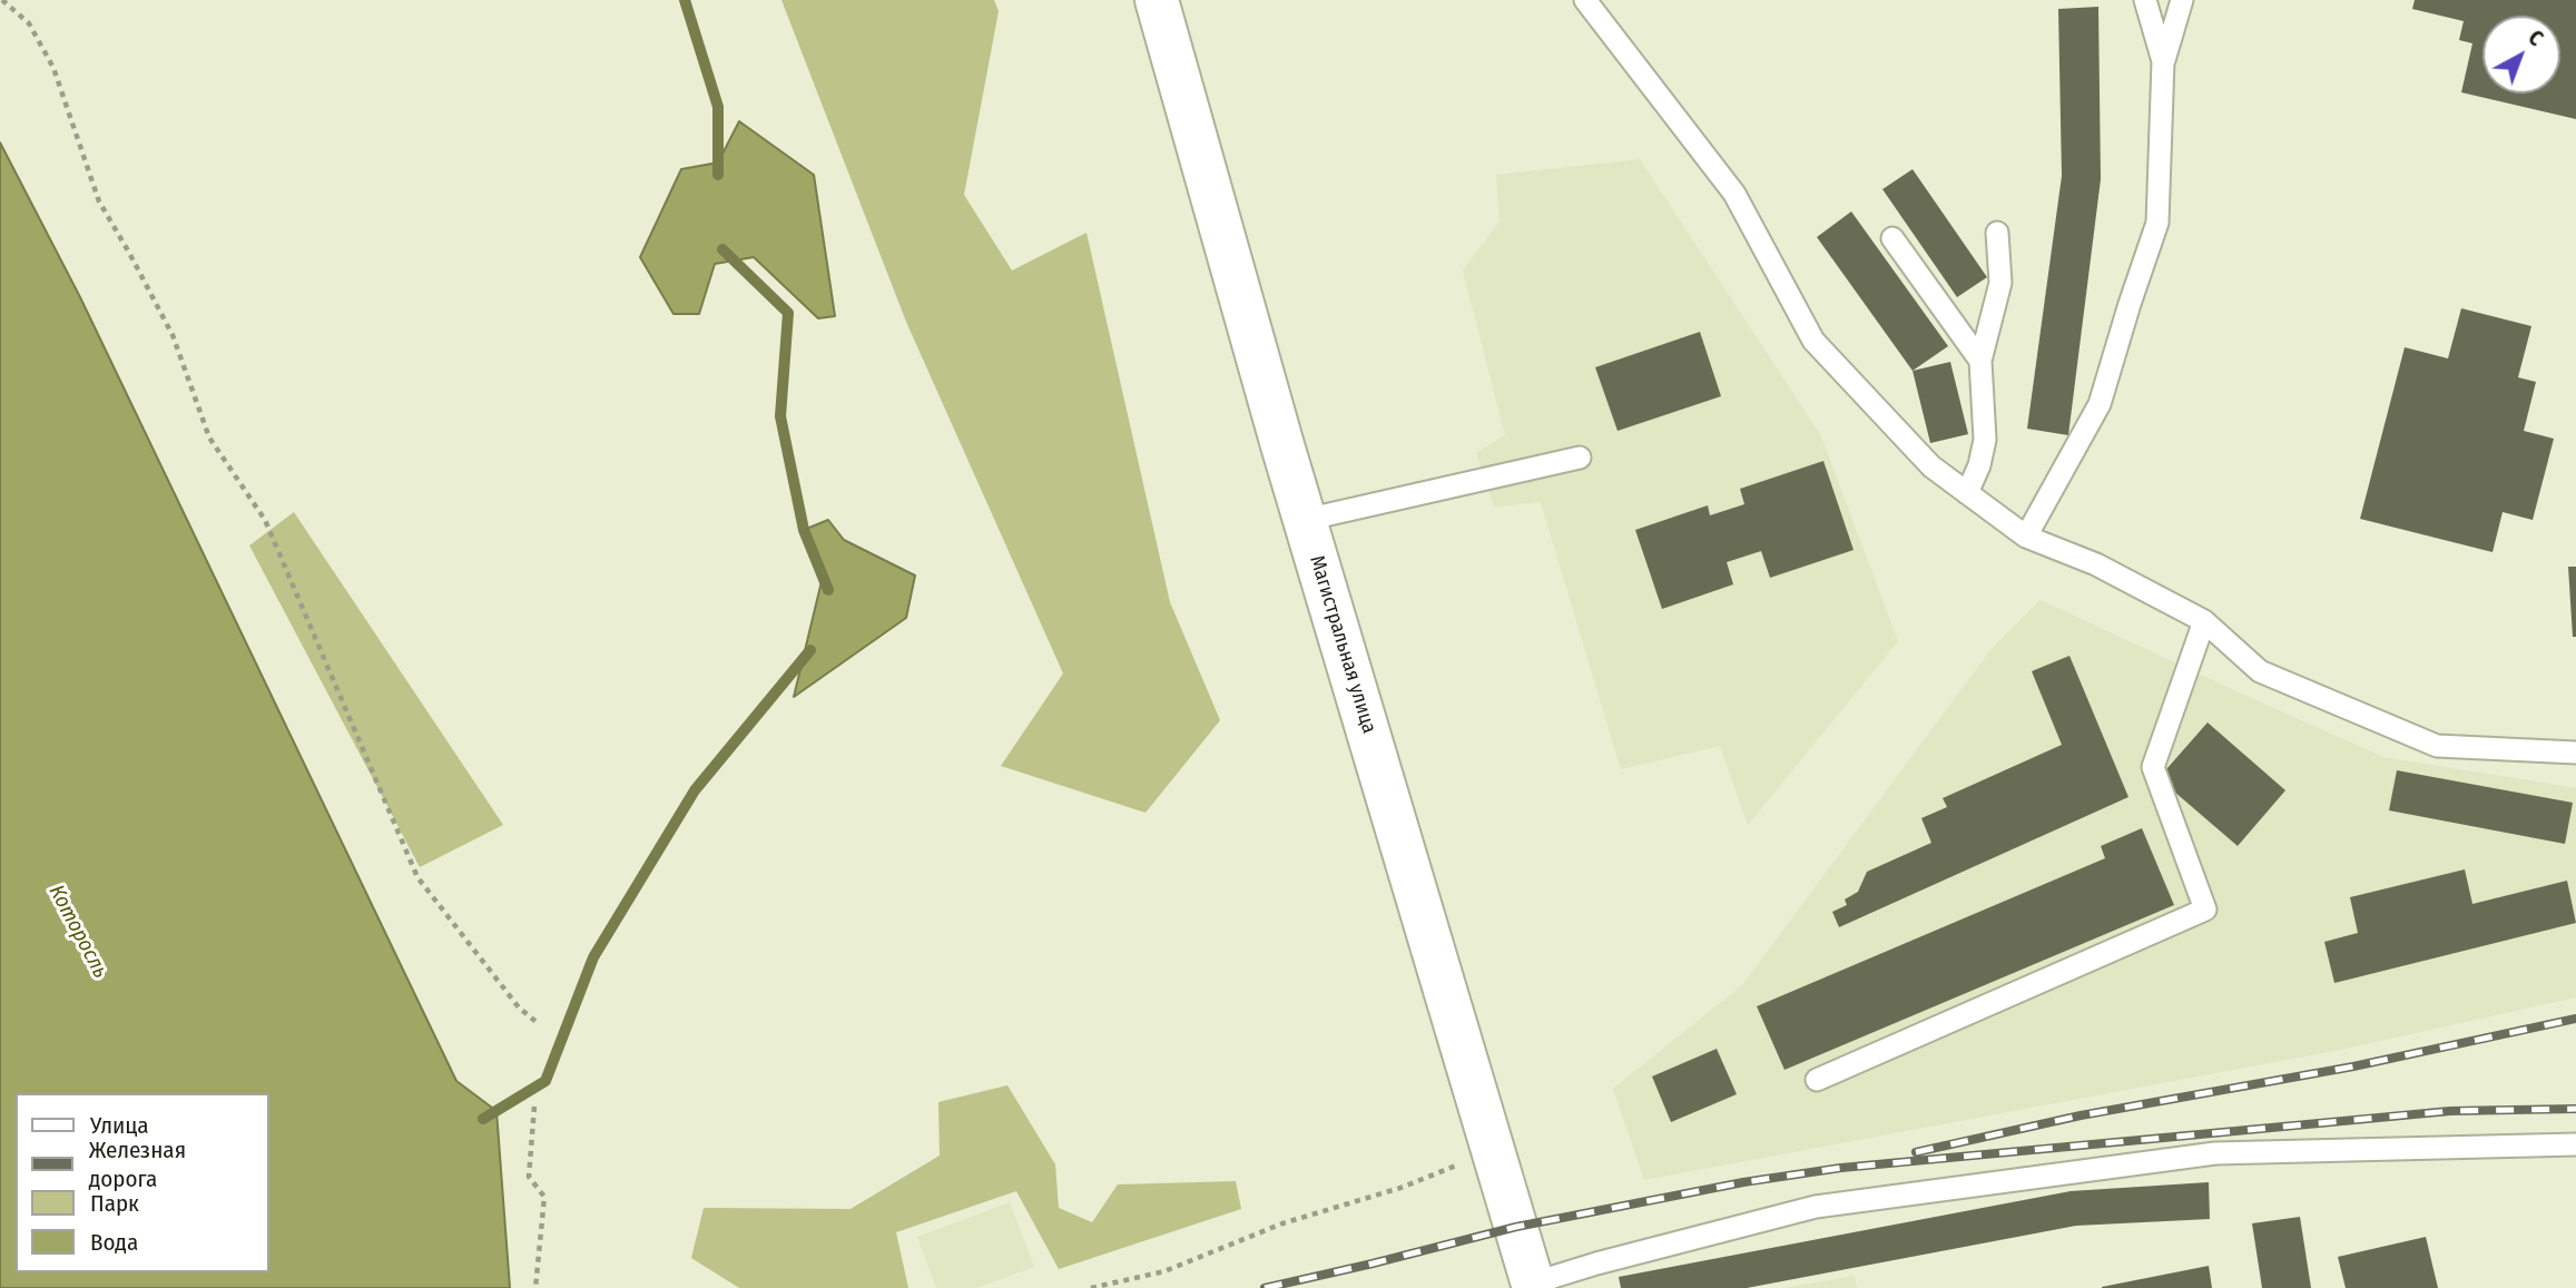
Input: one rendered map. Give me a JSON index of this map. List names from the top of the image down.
{
  "streets": {
    "main road": ["Магистральная улица"]
  },
  "water": ["Которосль"],
  "legend": [
    "Улица",
    "Железная дорога",
    "Парк",
    "Вода"
  ],
  "north": "top right"
}
